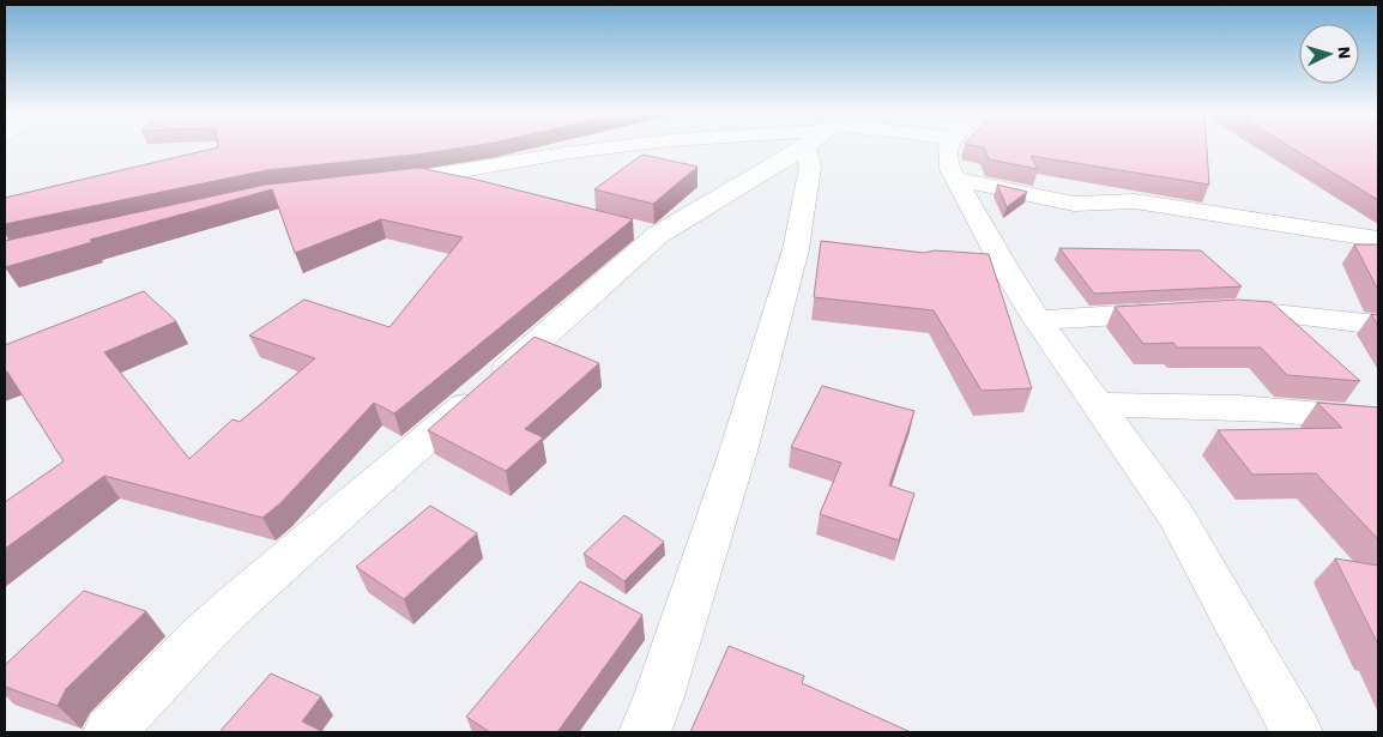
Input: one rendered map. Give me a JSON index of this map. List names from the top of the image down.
{
  "north": "right"
}
